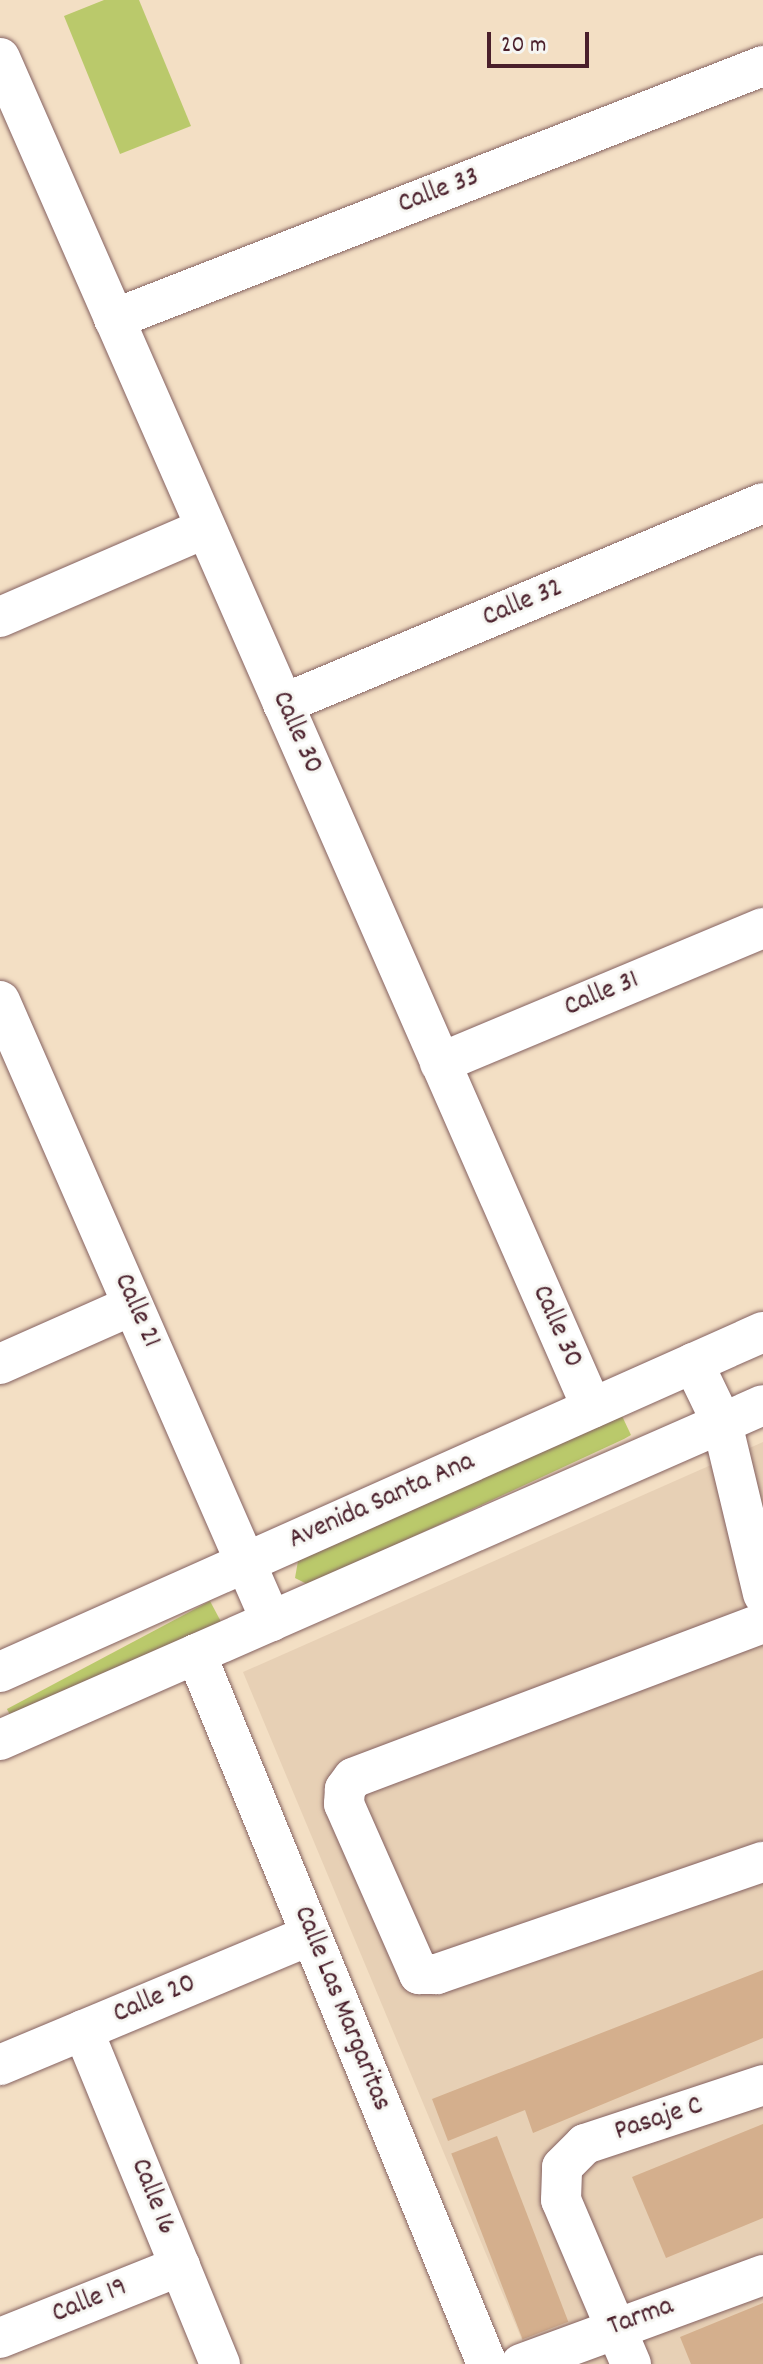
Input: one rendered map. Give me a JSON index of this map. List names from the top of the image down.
{
  "streets": {
    "street": [
      "Calle 33",
      "Calle 32",
      "Calle 30",
      "Calle 31",
      "Calle 21",
      "Avenida Santa Ana",
      "Calle 20",
      "Calle Las Margaritas",
      "Pasaje C",
      "Calle 16",
      "Calle 19",
      "Tarma"
    ]
  },
  "crossings": [
    ["Calle 33", "Calle 30"],
    ["Calle 32", "Calle 30"],
    ["Calle 30", "Calle 31"],
    ["Calle 30", "Avenida Santa Ana"],
    ["Calle 21", "Avenida Santa Ana"],
    ["Calle 20", "Calle Las Margaritas"],
    ["Calle 20", "Calle 16"],
    ["Pasaje C", "Tarma"],
    ["Calle 16", "Calle 19"]
  ],
  "scale_bar": "20 m"
}
